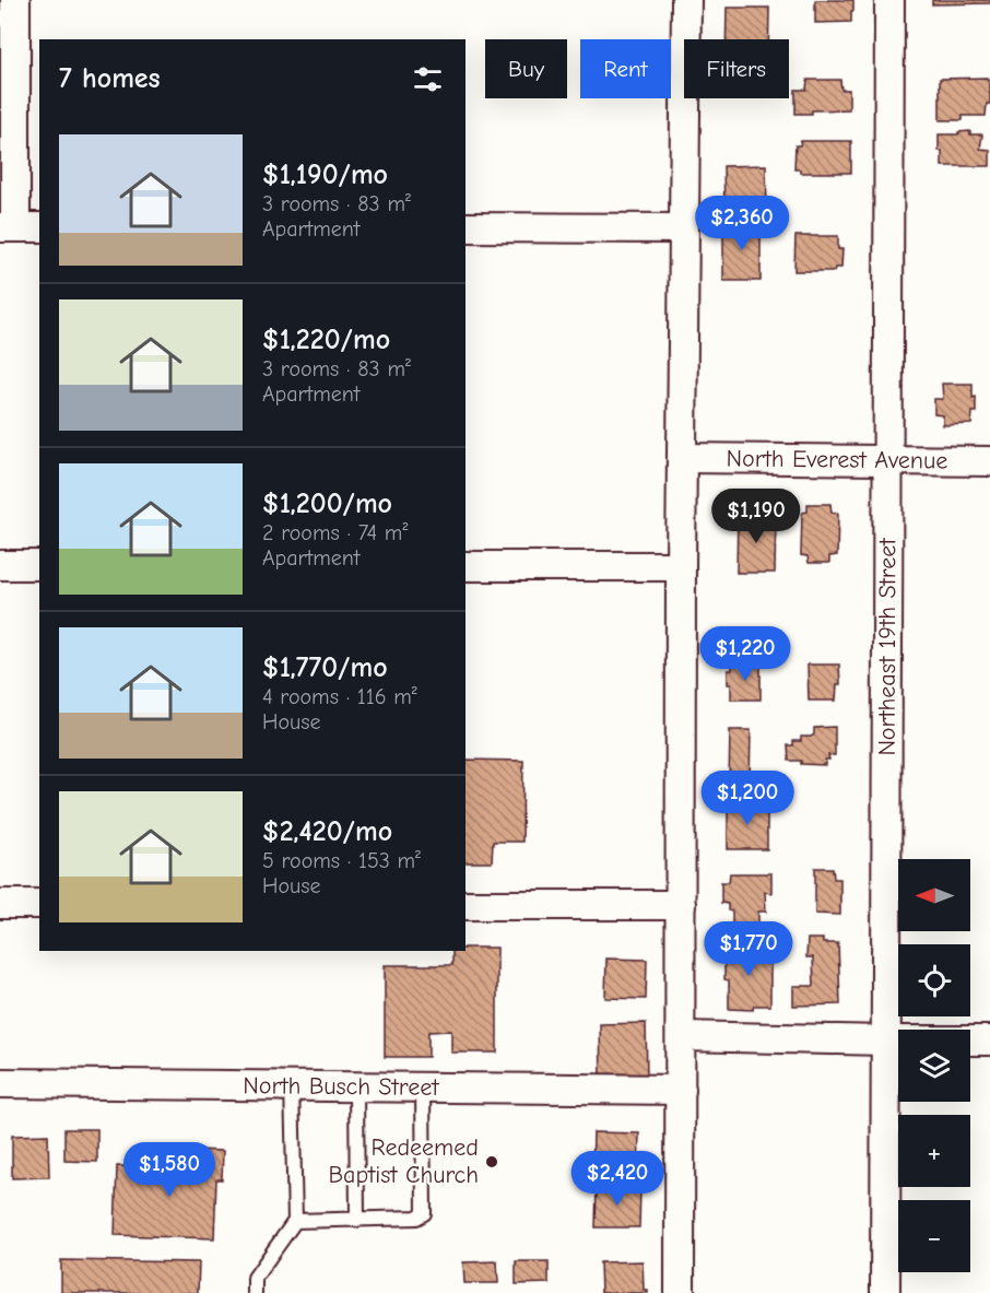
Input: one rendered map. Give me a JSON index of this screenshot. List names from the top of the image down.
{
  "streets": {
    "street": ["North Everest Avenue", "Northeast 19th Street", "North Busch Street"]
  },
  "crossings": [
    ["North Everest Avenue", "Northeast 19th Street"]
  ],
  "places": ["Redeemed Baptist Church"],
  "north": "left",
  "page": {
    "chip": ["Buy", "Rent", "Filters"],
    "heading": "7 homes",
    "list": [
      {
        "name": "$1,190/mo",
        "note": "3 rooms · 83 m² · Apartment"
      },
      {
        "name": "$1,220/mo",
        "note": "3 rooms · 83 m² · Apartment"
      },
      {
        "name": "$1,200/mo",
        "note": "2 rooms · 74 m² · Apartment"
      },
      {
        "name": "$1,770/mo",
        "note": "4 rooms · 116 m² · House"
      },
      {
        "name": "$2,420/mo",
        "note": "5 rooms · 153 m² · House"
      }
    ],
    "price": [
      "$2,360",
      "$1,190",
      "$1,220",
      "$1,200",
      "$1,770",
      "$1,580",
      "$2,420"
    ],
    "map_buttons": ["+", "−"]
  }
}
